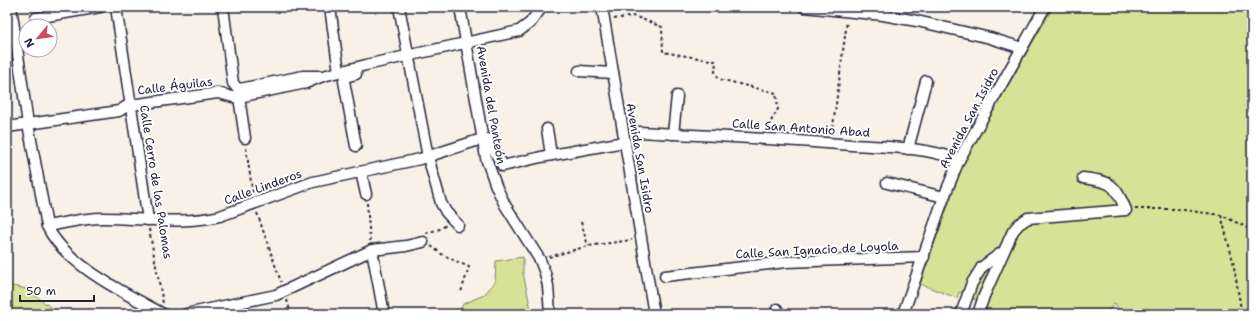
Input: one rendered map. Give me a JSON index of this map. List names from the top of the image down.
{
  "streets": {
    "street": [
      "Calle Águilas",
      "Avenida del Panteón",
      "Avenida San Isidro",
      "Calle San Antonio Abad",
      "Calle Cerro de las Palomas",
      "Calle Linderos",
      "Calle San Ignacio de Loyola"
    ]
  },
  "crossings": [
    ["Calle Águilas", "Avenida del Panteón"],
    ["Calle Águilas", "Calle Cerro de las Palomas"],
    ["Avenida del Panteón", "Calle Linderos"],
    ["Avenida San Isidro", "Calle San Antonio Abad"],
    ["Avenida San Isidro", "Calle San Ignacio de Loyola"],
    ["Calle Cerro de las Palomas", "Calle Linderos"]
  ],
  "scale_bar": "50 m",
  "north": "bottom left"
}
